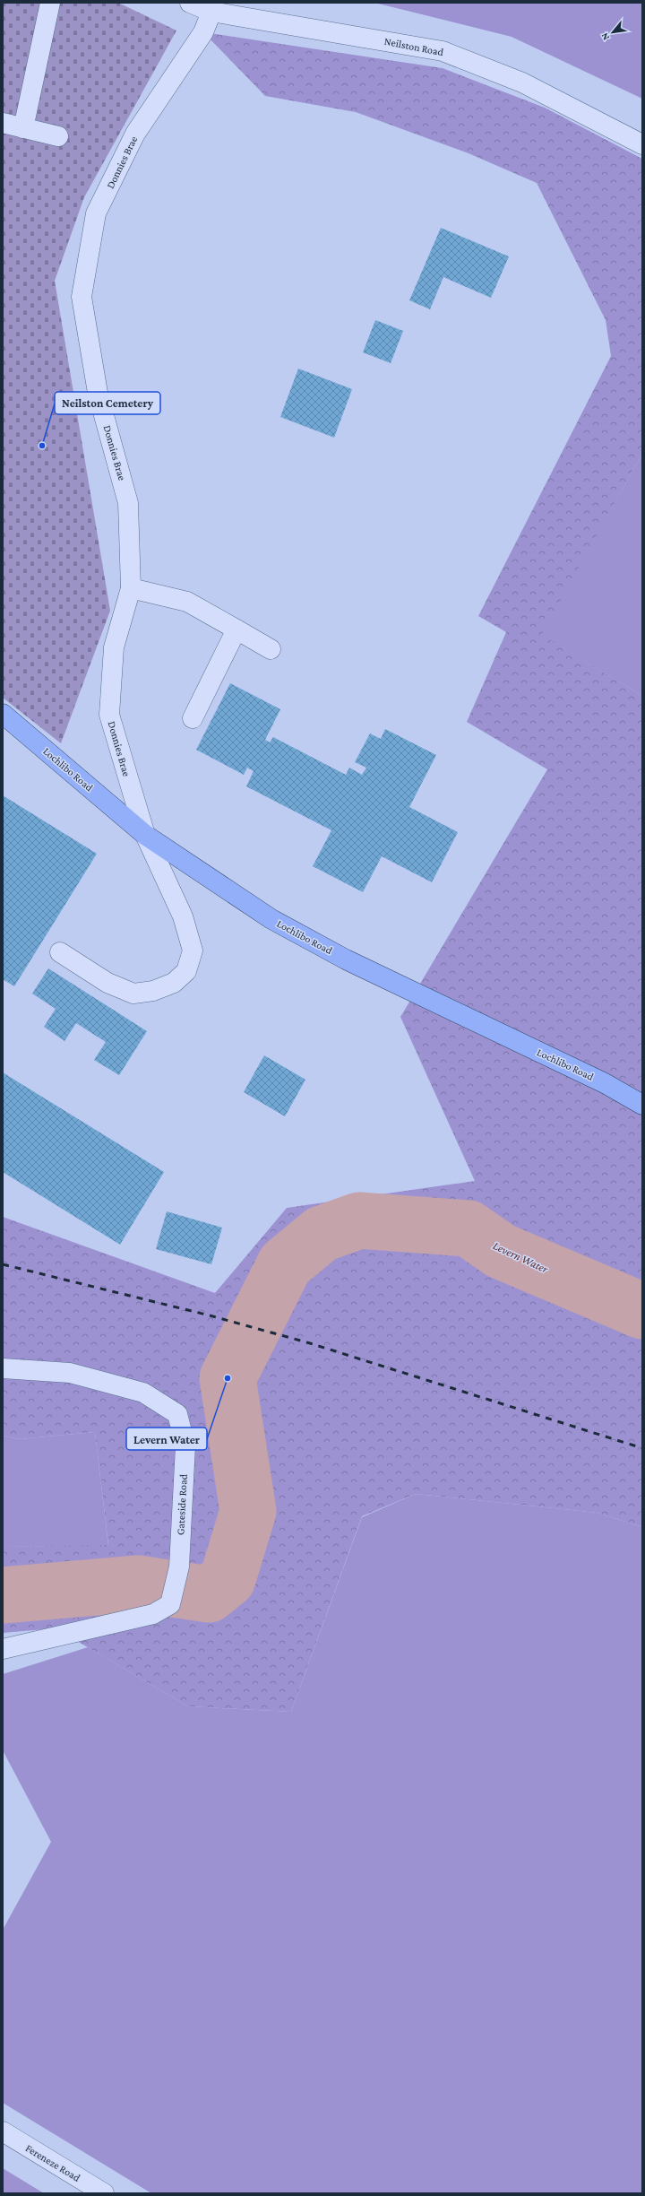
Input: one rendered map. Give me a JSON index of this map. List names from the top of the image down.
{
  "streets": {
    "main road": ["Lochlibo Road"],
    "street": [
      "Neilston Road",
      "Donnies Brae",
      "Gateside Road",
      "Fereneze Road"
    ]
  },
  "crossings": [
    ["Neilston Road", "Donnies Brae"],
    ["Donnies Brae", "Lochlibo Road"]
  ],
  "water": ["Levern Water"],
  "places": ["Neilston Cemetery", "Levern Water"],
  "north": "bottom left"
}
